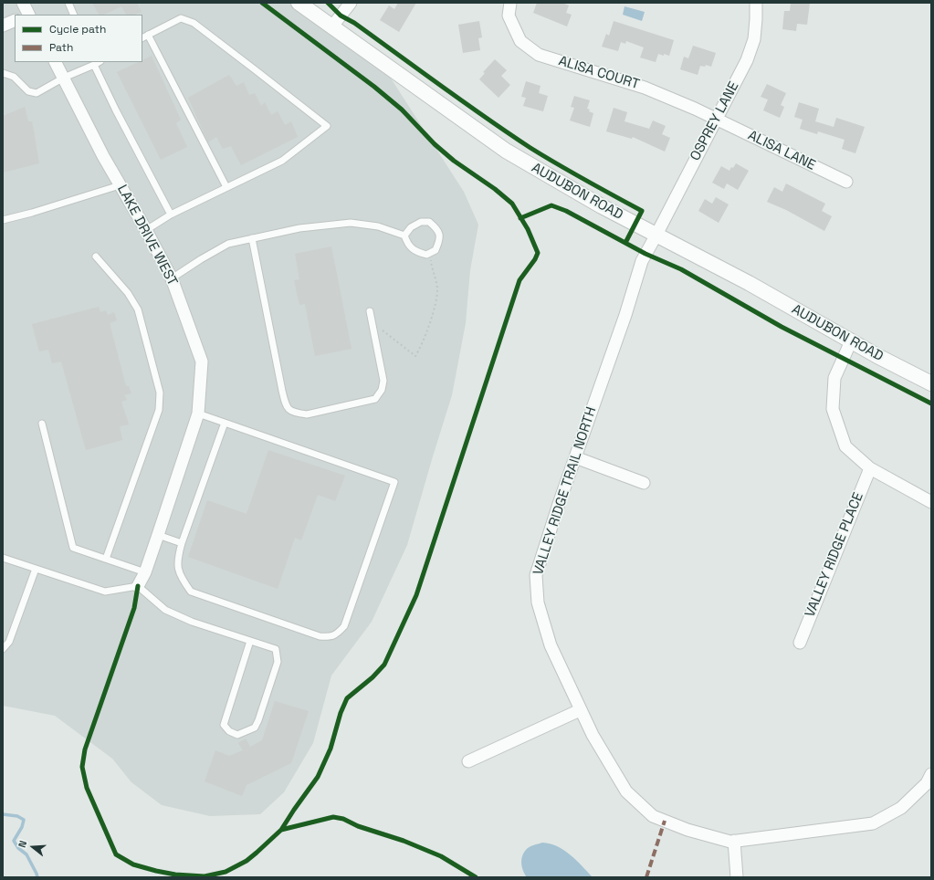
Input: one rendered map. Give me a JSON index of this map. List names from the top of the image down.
{
  "streets": {
    "street": [
      "ALISA COURT",
      "OSPREY LANE",
      "ALISA LANE",
      "AUDUBON ROAD",
      "LAKE DRIVE WEST",
      "VALLEY RIDGE TRAIL NORTH",
      "VALLEY RIDGE PLACE"
    ]
  },
  "crossings": [
    ["ALISA COURT", "OSPREY LANE"],
    ["ALISA COURT", "ALISA LANE"],
    ["OSPREY LANE", "ALISA LANE"],
    ["OSPREY LANE", "AUDUBON ROAD"],
    ["OSPREY LANE", "VALLEY RIDGE TRAIL NORTH"],
    ["AUDUBON ROAD", "VALLEY RIDGE TRAIL NORTH"]
  ],
  "legend": ["Cycle path", "Path"],
  "north": "left"
}
